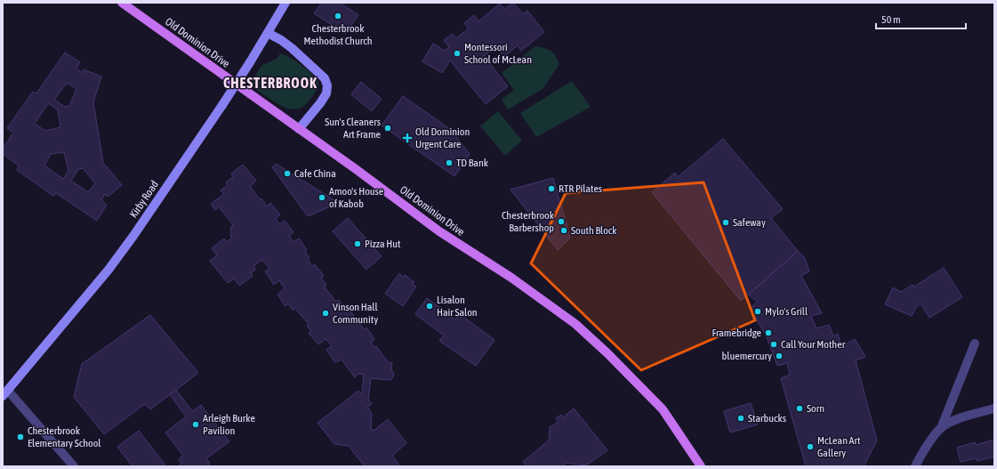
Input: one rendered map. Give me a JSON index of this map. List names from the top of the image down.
{
  "streets": {
    "main road": ["Old Dominion Drive", "Kirby Road"]
  },
  "districts": ["CHESTERBROOK"],
  "places": {
    "other": [
      "Chesterbrook Methodist Church",
      "Montessori School of McLean",
      "Sun's Cleaners Art Frame",
      "TD Bank",
      "Cafe China",
      "RTR Pilates",
      "Amoo's House of Kabob",
      "Chesterbrook Barbershop",
      "Safeway",
      "South Block",
      "Pizza Hut",
      "Lisalon Hair Salon",
      "Mylo's Grill",
      "Vinson Hall Community",
      "Framebridge",
      "Call Your Mother",
      "bluemercury",
      "Sorn",
      "Starbucks",
      "Arleigh Burke Pavilion",
      "Chesterbrook Elementary School",
      "McLean Art Gallery"
    ],
    "health": ["Old Dominion Urgent Care"]
  },
  "scale_bar": "50 m"
}
